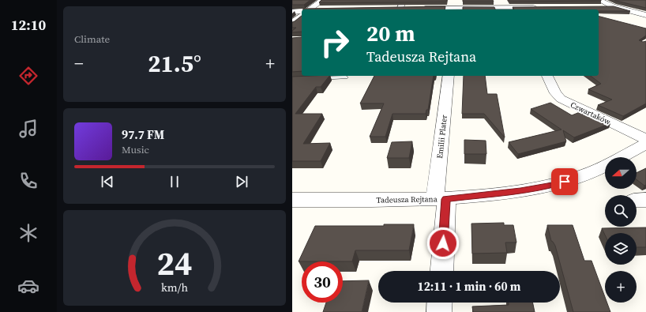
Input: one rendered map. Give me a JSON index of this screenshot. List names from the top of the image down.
{
  "streets": {
    "street": ["Czwartaków", "Emilii Plater", "Tadeusza Rejtana"]
  },
  "crossings": [
    ["Czwartaków", "Tadeusza Rejtana"],
    ["Emilii Plater", "Tadeusza Rejtana"]
  ],
  "north": "left",
  "page": {
    "tabs": "12:10",
    "tile": "Climate",
    "turn": ["20 m", "Tadeusza Rejtana"],
    "heat": ["−", "21.5°", "+"],
    "song": ["97.7 FM", "Music"],
    "map_buttons": "+",
    "limit": "30",
    "trip": "12:11 · 1 min · 60 m",
    "gauge": ["24", "km/h"]
  }
}
